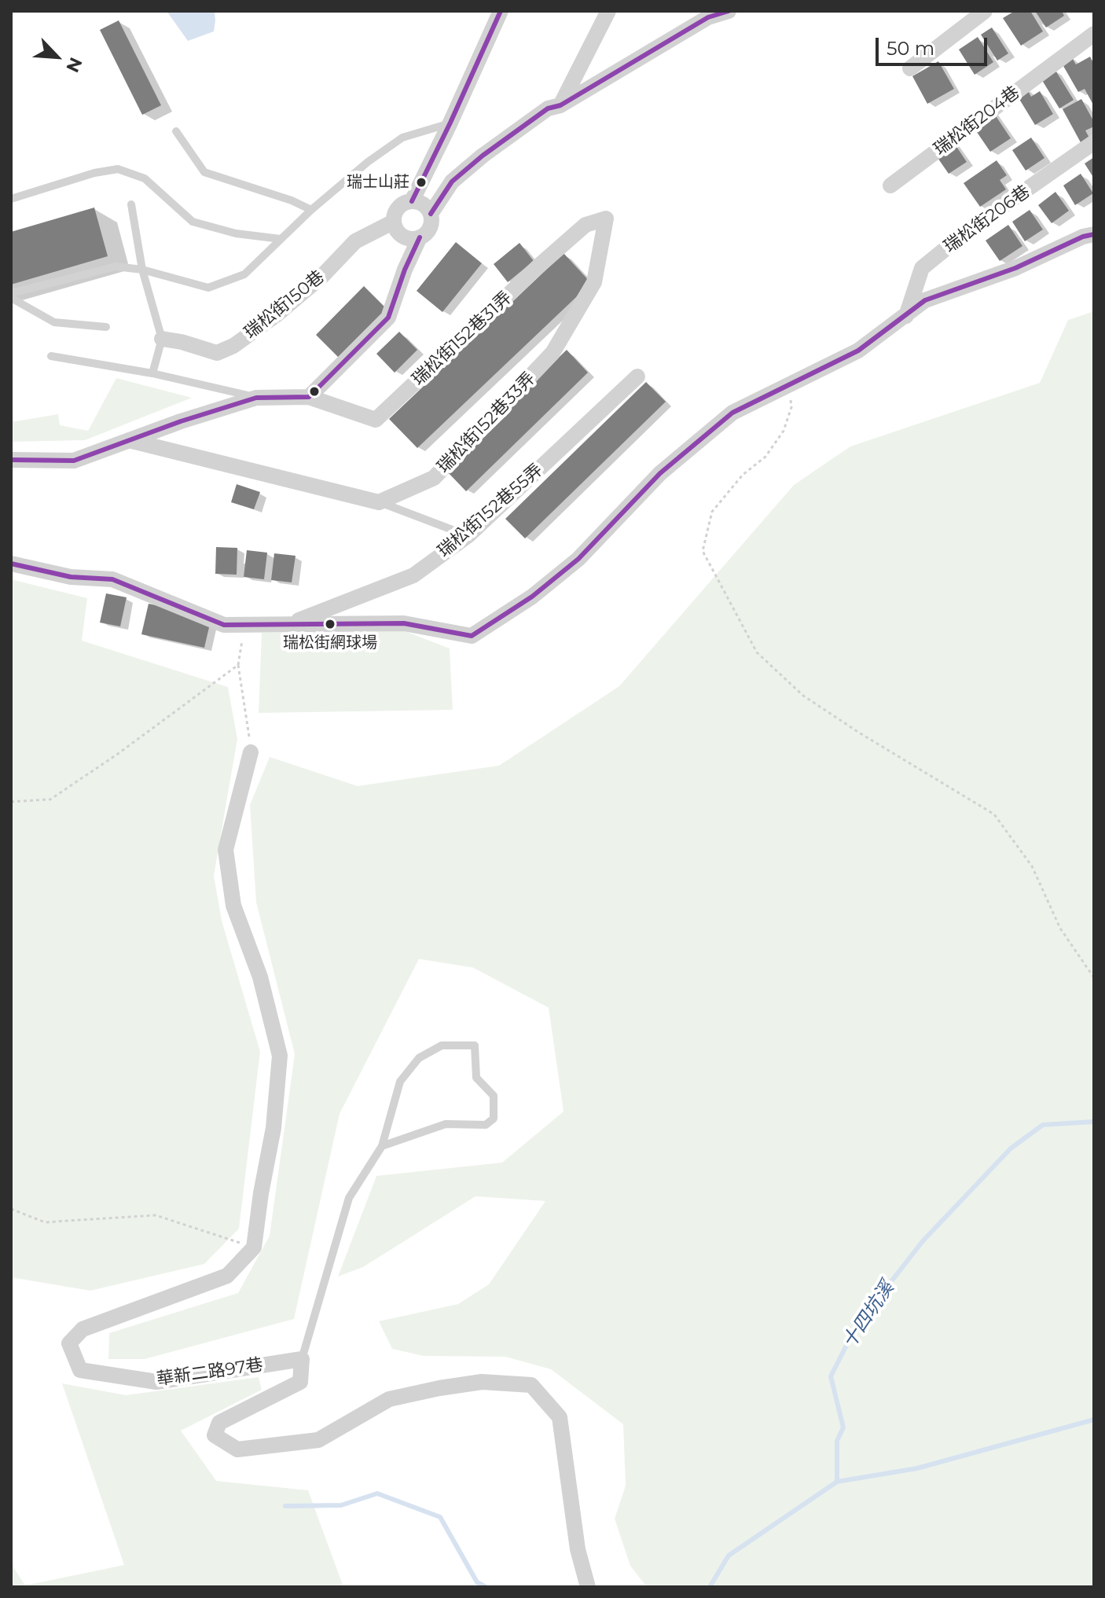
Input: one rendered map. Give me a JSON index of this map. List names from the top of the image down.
{
  "streets": {
    "street": [
      "瑞松街204巷",
      "瑞松街206巷",
      "瑞松街150巷",
      "瑞松街152巷31弄",
      "瑞松街152巷33弄",
      "瑞松街152巷55弄",
      "華新二路97巷"
    ]
  },
  "crossings": [
    ["瑞松街152巷31弄", "瑞松街152巷33弄"]
  ],
  "water": ["十四坑溪"],
  "places": ["瑞士山莊", "瑞松街網球場"],
  "scale_bar": "50 m",
  "north": "bottom right"
}
